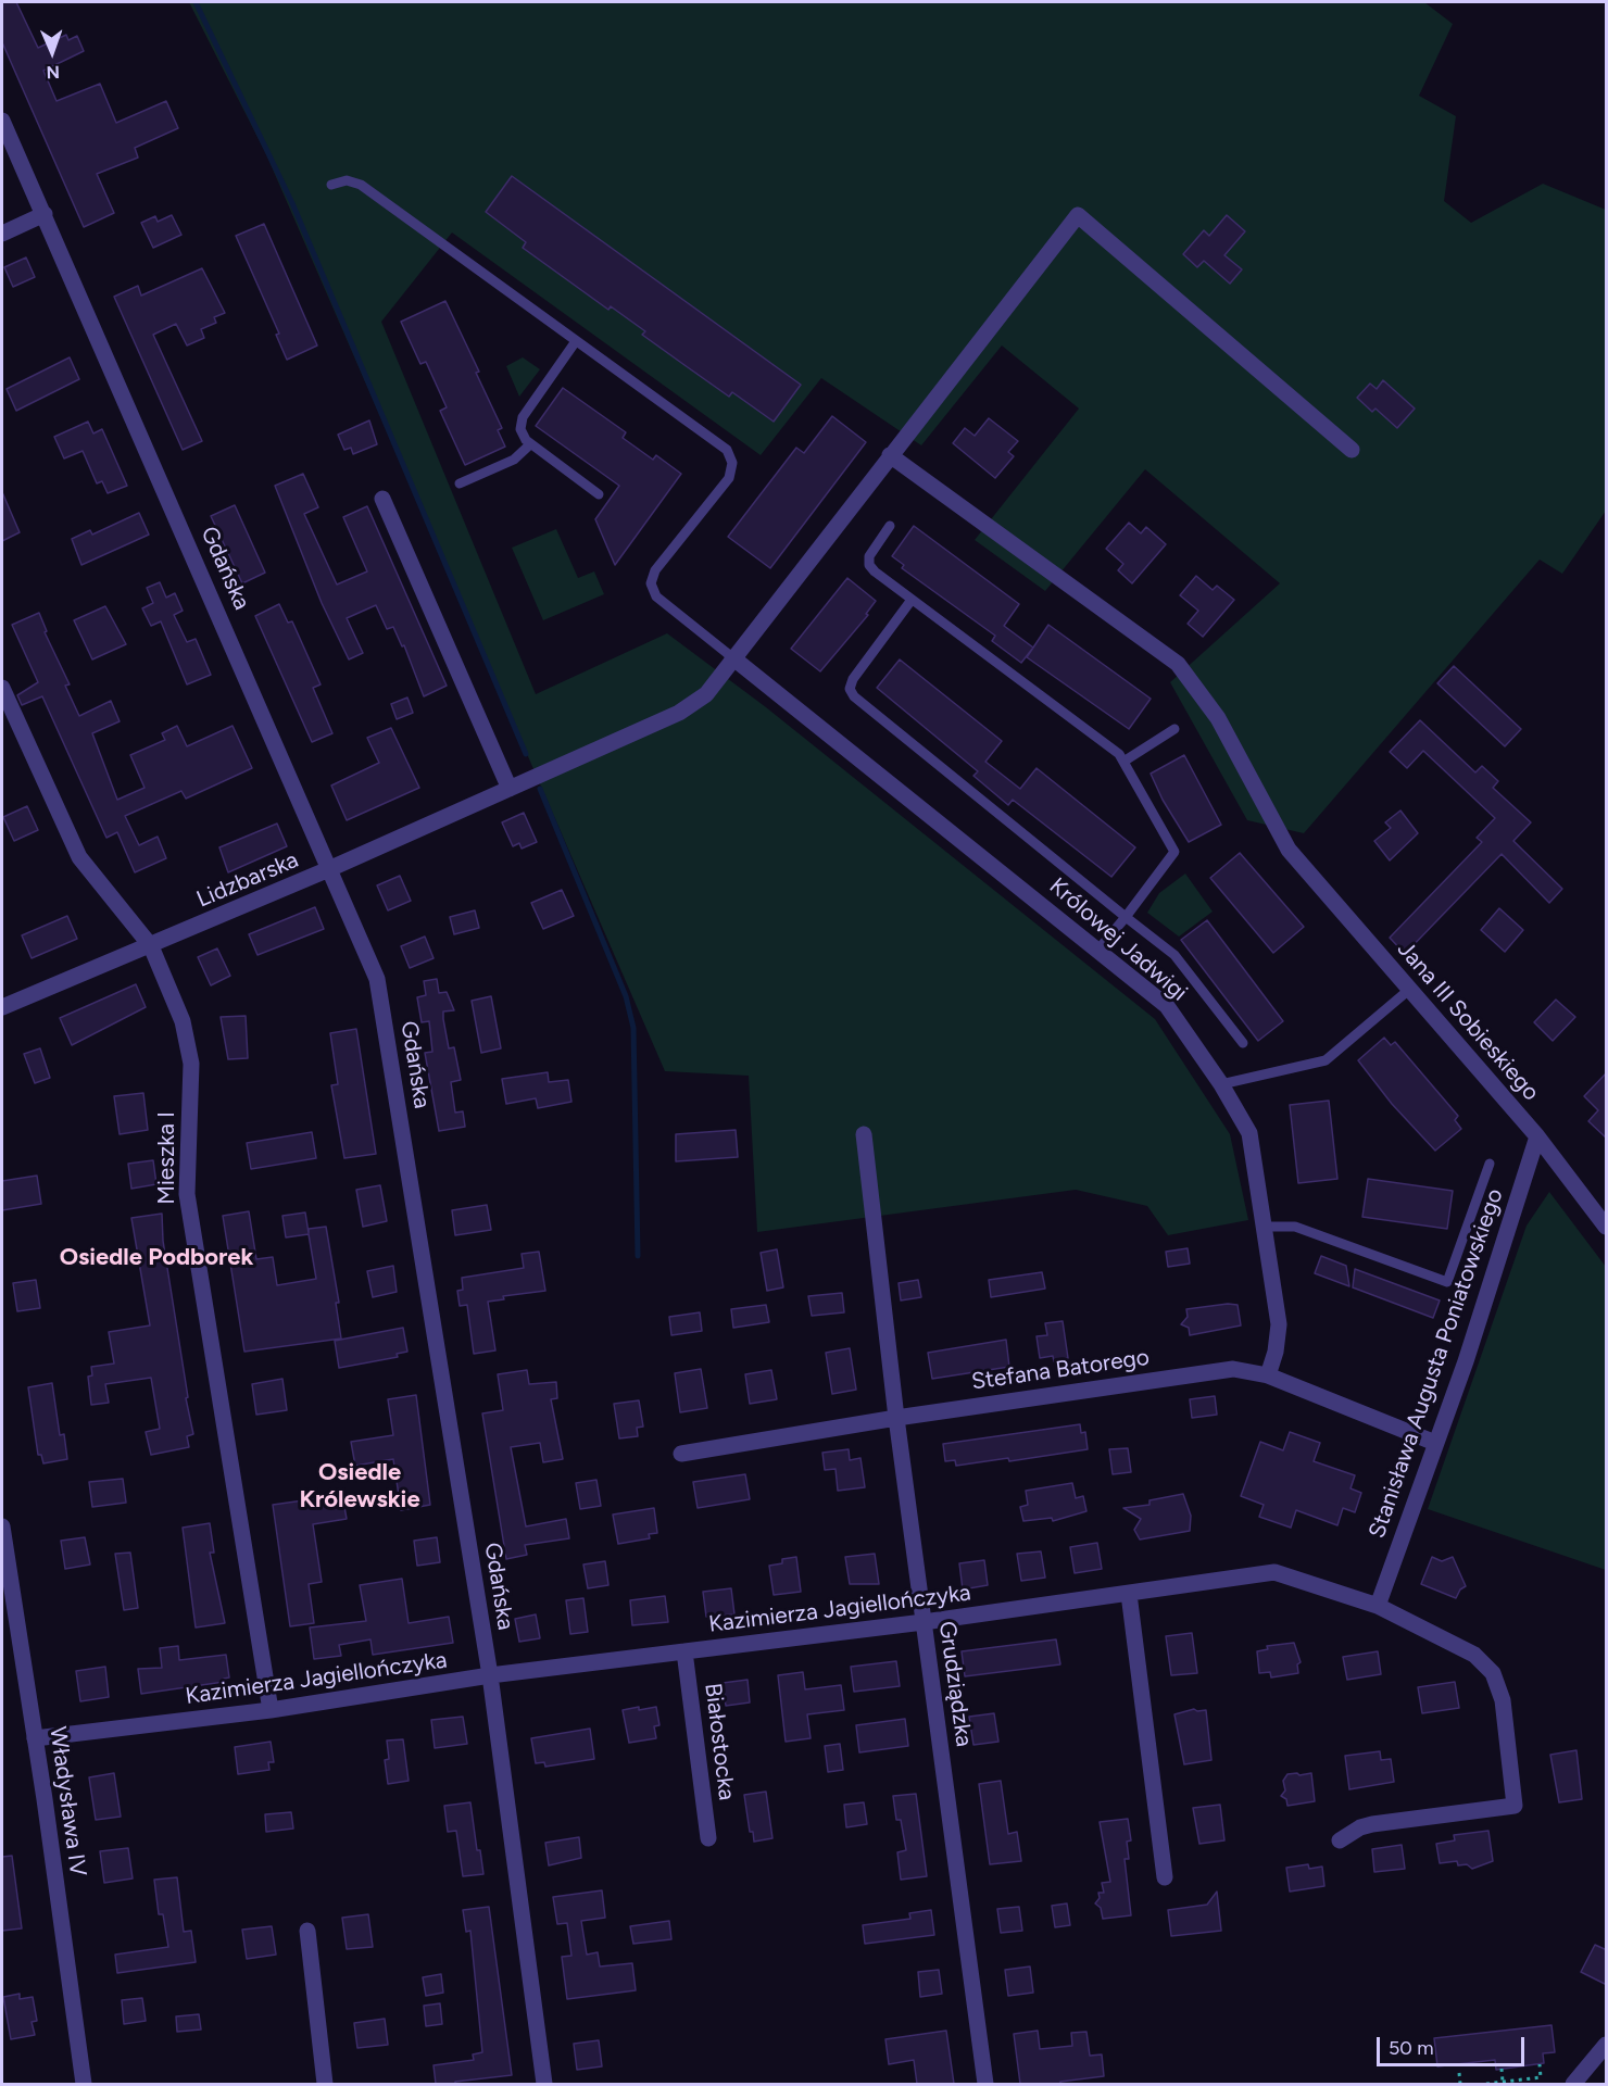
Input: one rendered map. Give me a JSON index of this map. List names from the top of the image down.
{
  "streets": {
    "street": [
      "Gdańska",
      "Lidzbarska",
      "Królowej Jadwigi",
      "Jana III Sobieskiego",
      "Mieszka I",
      "Stanisława Augusta Poniatowskiego",
      "Stefana Batorego",
      "Kazimierza Jagiellończyka",
      "Grudziądzka",
      "Białostocka",
      "Władysława IV"
    ]
  },
  "crossings": [
    ["Gdańska", "Lidzbarska"],
    ["Gdańska", "Kazimierza Jagiellończyka"],
    ["Lidzbarska", "Królowej Jadwigi"],
    ["Lidzbarska", "Jana III Sobieskiego"],
    ["Lidzbarska", "Mieszka I"],
    ["Królowej Jadwigi", "Stefana Batorego"],
    ["Jana III Sobieskiego", "Stanisława Augusta Poniatowskiego"],
    ["Mieszka I", "Kazimierza Jagiellończyka"],
    ["Stanisława Augusta Poniatowskiego", "Stefana Batorego"],
    ["Stanisława Augusta Poniatowskiego", "Kazimierza Jagiellończyka"],
    ["Stefana Batorego", "Grudziądzka"],
    ["Kazimierza Jagiellończyka", "Grudziądzka"],
    ["Kazimierza Jagiellończyka", "Białostocka"],
    ["Kazimierza Jagiellończyka", "Władysława IV"]
  ],
  "districts": ["Osiedle Podborek", "Osiedle Królewskie"],
  "scale_bar": "50 m",
  "north": "bottom"
}
